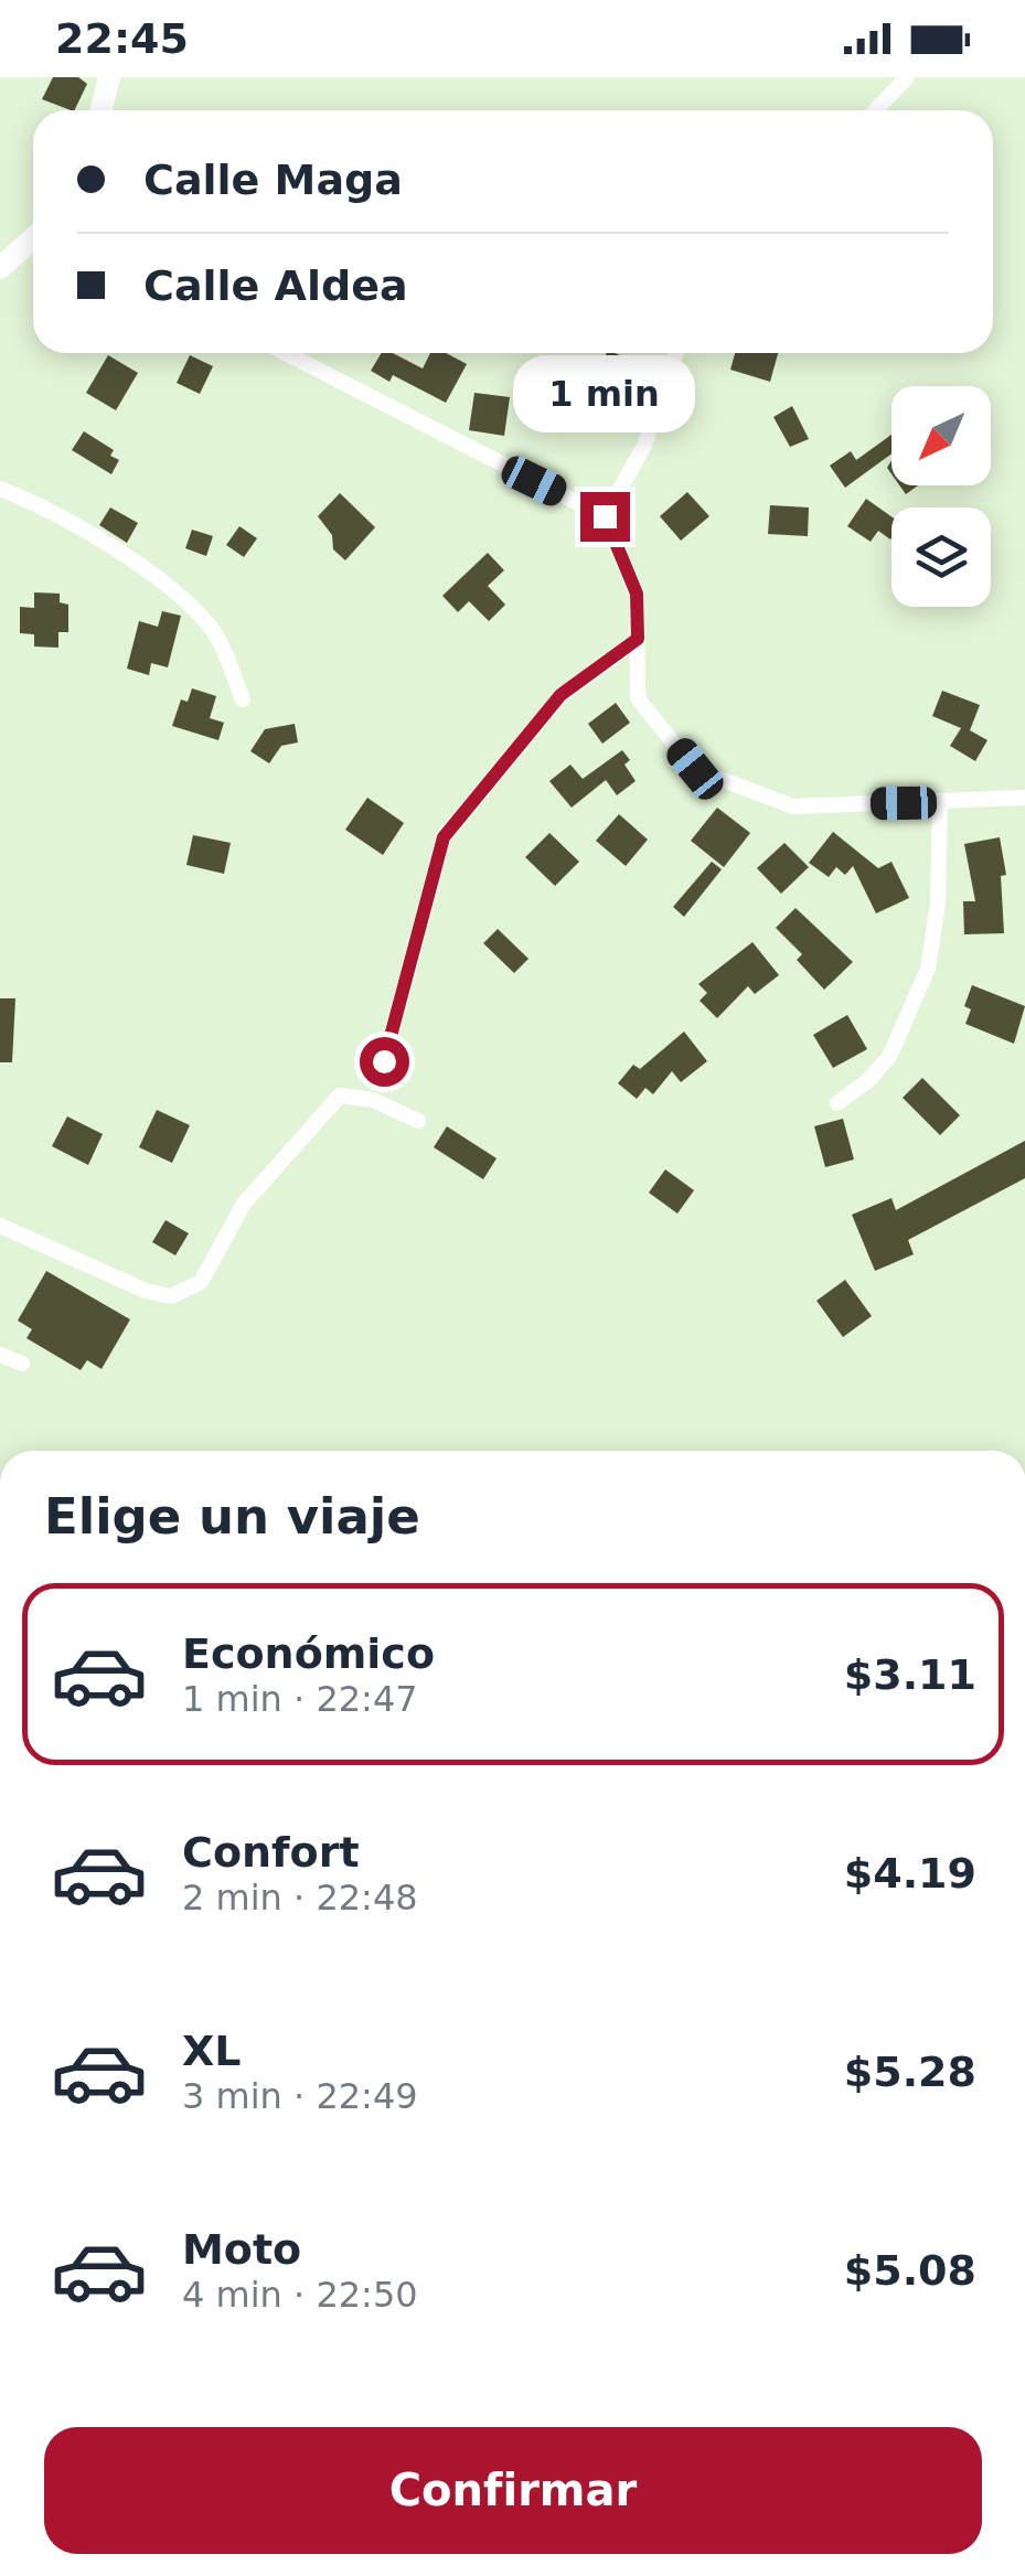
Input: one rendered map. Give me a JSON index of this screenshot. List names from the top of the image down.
{
  "north": "bottom left",
  "page": {
    "status": "22:45",
    "banner": ["Calle Maga", "Calle Aldea"],
    "bubble": "1 min",
    "heading": "Elige un viaje",
    "list": [
      {
        "name": "Económico",
        "note": "1 min · 22:47",
        "value": "$3.11"
      },
      {
        "name": "Confort",
        "note": "2 min · 22:48",
        "value": "$4.19"
      },
      {
        "name": "XL",
        "note": "3 min · 22:49",
        "value": "$5.28"
      },
      {
        "name": "Moto",
        "note": "4 min · 22:50",
        "value": "$5.08"
      }
    ],
    "buttons": "Confirmar"
  }
}
